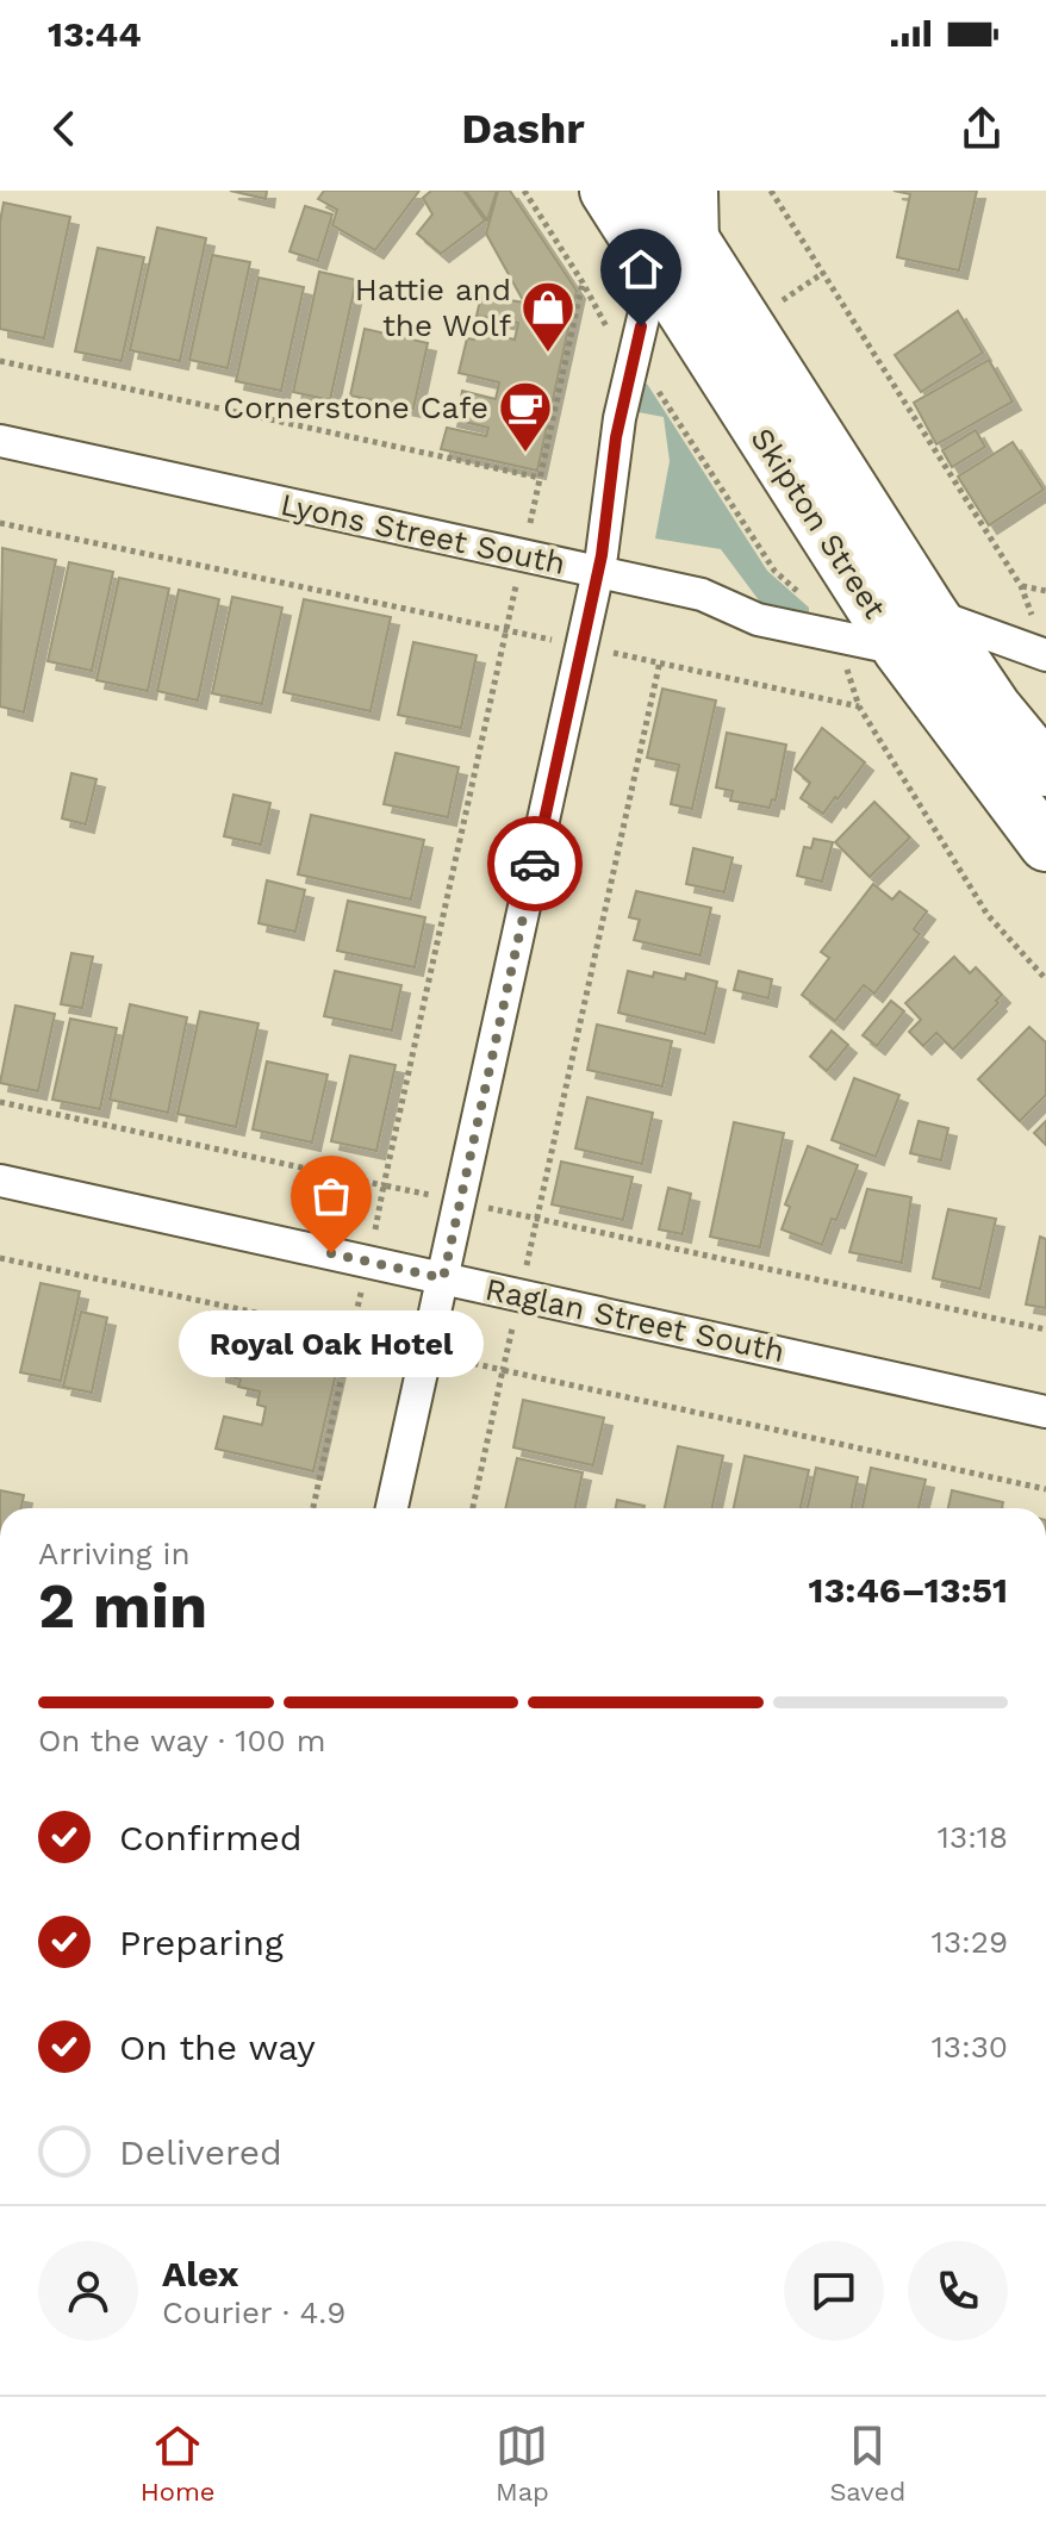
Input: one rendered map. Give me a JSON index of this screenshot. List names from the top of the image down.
{
  "streets": {
    "highway": ["Skipton Street"],
    "street": ["Lyons Street South", "Raglan Street South"]
  },
  "crossings": [
    ["Skipton Street", "Lyons Street South"]
  ],
  "places": {
    "shop": ["Hattie and the Wolf"],
    "cafe": ["Cornerstone Cafe"],
    "other": ["Royal Oak Hotel"]
  },
  "page": {
    "status": "13:44",
    "header": "Dashr",
    "bubble": "Royal Oak Hotel",
    "heading": ["2 min", "Arriving in", "13:46–13:51"],
    "panel": ["Alex", "Courier · 4.9"],
    "bar": "On the way · 100 m",
    "list": [
      ["Confirmed", "13:18"],
      ["Preparing", "13:29"],
      ["On the way", "13:30"],
      "Delivered"
    ],
    "tabs": ["Home", "Map", "Saved"]
  }
}
